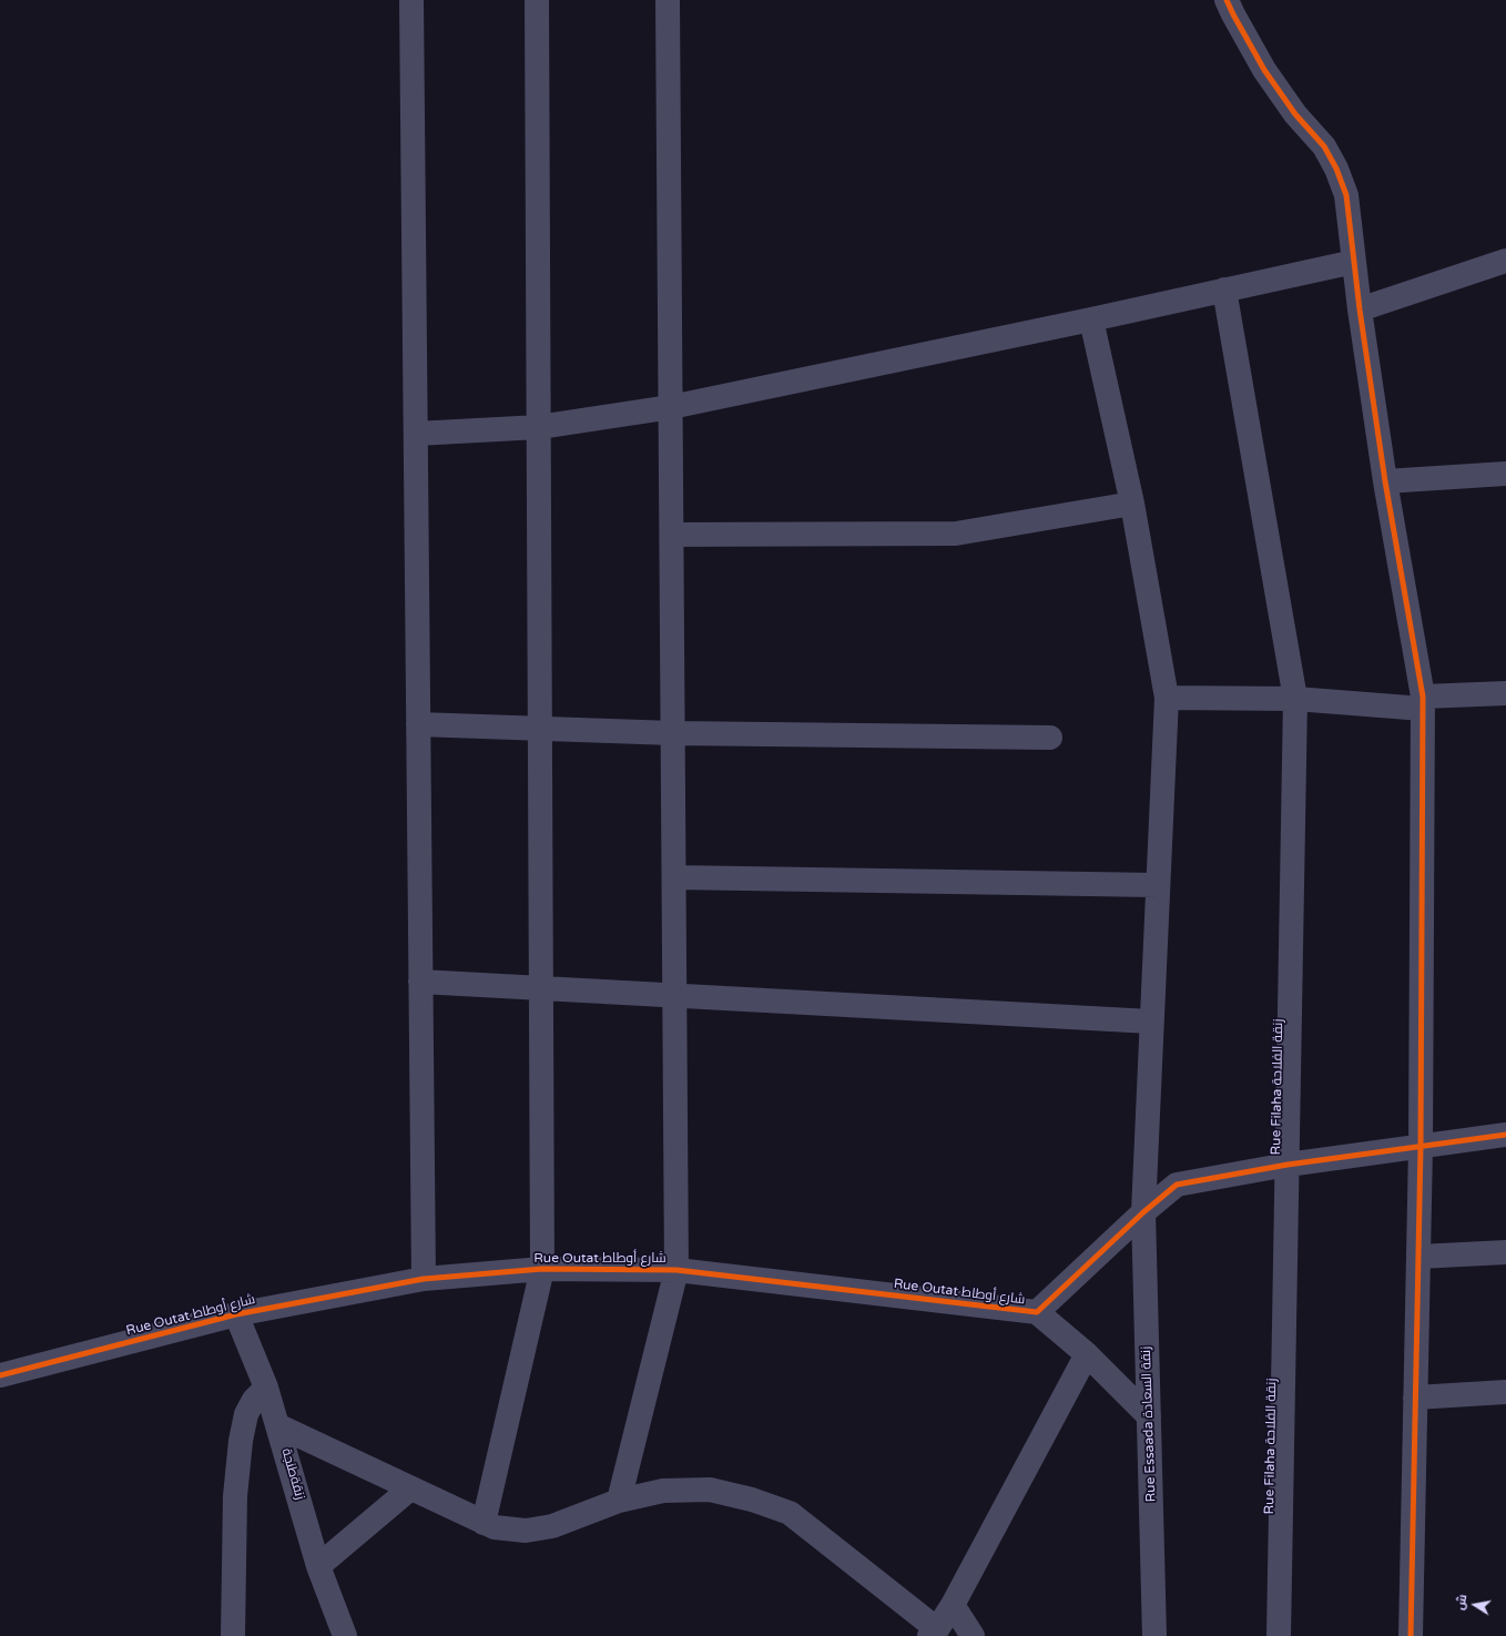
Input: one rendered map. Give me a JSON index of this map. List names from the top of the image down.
{
  "streets": {
    "street": [
      "Rue Filaha زنقة الفلاحة",
      "Rue Outat شارع أوطاط",
      "Rue Essaada زنقة السعادة",
      "زنقةطنجة"
    ]
  },
  "crossings": [
    ["Rue Filaha زنقة الفلاحة", "Rue Outat شارع أوطاط"],
    ["Rue Outat شارع أوطاط", "Rue Essaada زنقة السعادة"],
    ["Rue Outat شارع أوطاط", "زنقةطنجة"]
  ],
  "north": "left"
}
